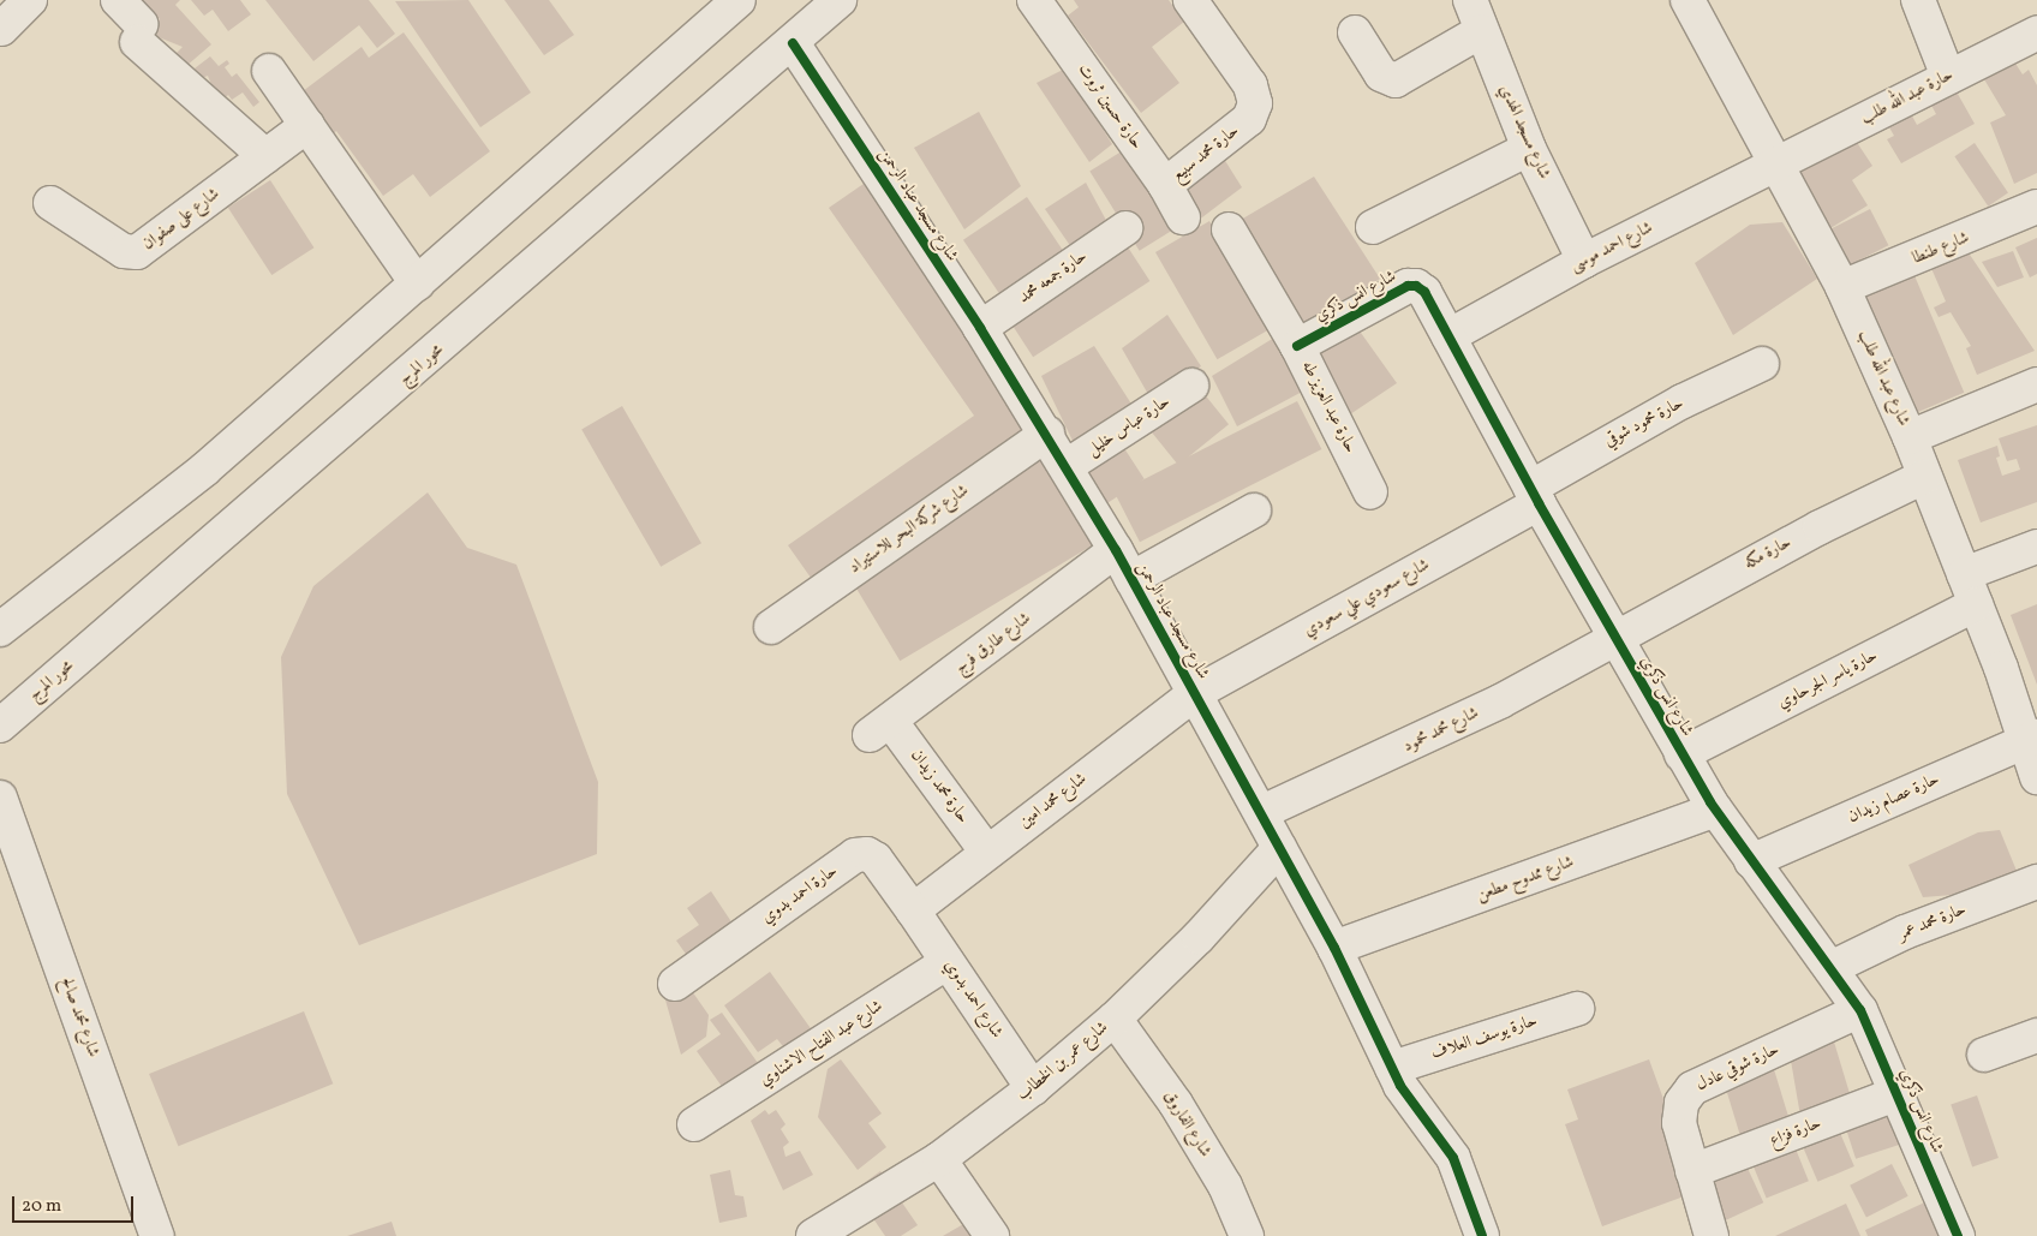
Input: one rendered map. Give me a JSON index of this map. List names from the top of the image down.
{
  "streets": {
    "street": [
      "حارة عبد الله طلب",
      "حارة حسين ثروت",
      "شارع مسجد الهدي",
      "حارة محمد سبيع",
      "شارع مسجد عباد الرحمن",
      "شارع على صفوان",
      "شارع احمد موسى",
      "شارع طنطا",
      "حارة جمعه محمد",
      "شارع انس ذكري",
      "محور المرج",
      "شارع عبد الله طلب",
      "حارة عبد العزيز طه",
      "حارة محمود شوقي",
      "حارة عباس خليل",
      "شارع شركة البحر للاستيراد",
      "حارة مكه",
      "شارع سعودي علي سعودي",
      "شارع طارق فرج",
      "حارة ياسر الجرحاوي",
      "شارع محمد محمود",
      "حارة محمد زيدان",
      "حارة عصام زيدان",
      "شارع محمد امين",
      "شارع ممدوح مطعن",
      "حارة احمد بدوي",
      "حارة محمد عمر",
      "شارع احمد بدوي",
      "شارع محمد صالح",
      "حارة يوسف العلاف",
      "شارع عبد الفتاح الاشناوي",
      "شارع عمر بن الخطاب",
      "حارة شوقي عادل",
      "شارع الفاروق",
      "حارة فزاع"
    ]
  },
  "crossings": [
    ["حارة عبد الله طلب", "شارع احمد موسى"],
    ["حارة عبد الله طلب", "شارع عبد الله طلب"],
    ["حارة حسين ثروت", "حارة محمد سبيع"],
    ["شارع مسجد الهدي", "شارع احمد موسى"],
    ["شارع مسجد عباد الرحمن", "حارة جمعه محمد"],
    ["شارع مسجد عباد الرحمن", "محور المرج"],
    ["شارع مسجد عباد الرحمن", "حارة عباس خليل"],
    ["شارع مسجد عباد الرحمن", "شارع شركة البحر للاستيراد"],
    ["شارع مسجد عباد الرحمن", "شارع سعودي علي سعودي"],
    ["شارع مسجد عباد الرحمن", "شارع طارق فرج"],
    ["شارع مسجد عباد الرحمن", "شارع محمد محمود"],
    ["شارع مسجد عباد الرحمن", "شارع محمد امين"],
    ["شارع مسجد عباد الرحمن", "شارع ممدوح مطعن"],
    ["شارع مسجد عباد الرحمن", "حارة يوسف العلاف"],
    ["شارع مسجد عباد الرحمن", "شارع عمر بن الخطاب"],
    ["شارع احمد موسى", "شارع انس ذكري"],
    ["شارع احمد موسى", "شارع عبد الله طلب"],
    ["شارع طنطا", "شارع عبد الله طلب"],
    ["شارع انس ذكري", "حارة عبد العزيز طه"],
    ["شارع انس ذكري", "حارة محمود شوقي"],
    ["شارع انس ذكري", "حارة مكه"],
    ["شارع انس ذكري", "شارع سعودي علي سعودي"],
    ["شارع انس ذكري", "حارة ياسر الجرحاوي"],
    ["شارع انس ذكري", "شارع محمد محمود"],
    ["شارع انس ذكري", "حارة عصام زيدان"],
    ["شارع انس ذكري", "شارع ممدوح مطعن"],
    ["شارع انس ذكري", "حارة محمد عمر"],
    ["شارع انس ذكري", "حارة شوقي عادل"],
    ["شارع انس ذكري", "حارة فزاع"],
    ["شارع عبد الله طلب", "حارة مكه"],
    ["شارع عبد الله طلب", "حارة ياسر الجرحاوي"],
    ["شارع عبد الله طلب", "حارة عصام زيدان"],
    ["حارة محمود شوقي", "شارع سعودي علي سعودي"],
    ["حارة مكه", "شارع محمد محمود"],
    ["شارع سعودي علي سعودي", "شارع محمد امين"],
    ["شارع طارق فرج", "حارة محمد زيدان"],
    ["حارة محمد زيدان", "شارع محمد امين"],
    ["شارع محمد امين", "حارة احمد بدوي"],
    ["شارع محمد امين", "شارع احمد بدوي"],
    ["حارة احمد بدوي", "شارع احمد بدوي"],
    ["شارع احمد بدوي", "شارع عبد الفتاح الاشناوي"],
    ["شارع احمد بدوي", "شارع عمر بن الخطاب"],
    ["شارع عمر بن الخطاب", "شارع الفاروق"],
    ["حارة شوقي عادل", "حارة فزاع"]
  ],
  "scale_bar": "20 m"
}
